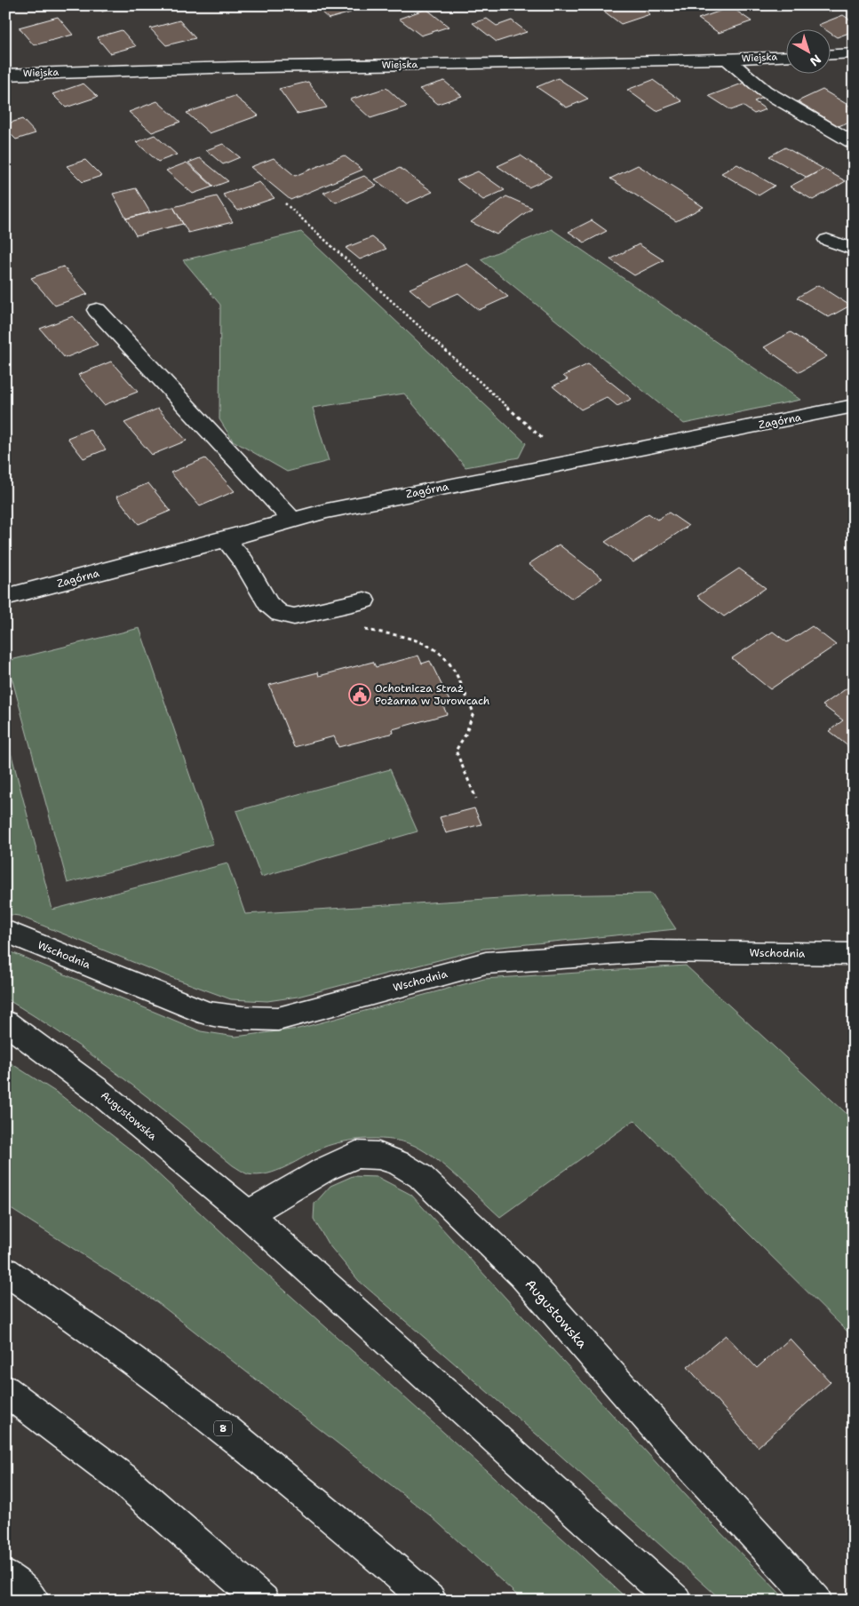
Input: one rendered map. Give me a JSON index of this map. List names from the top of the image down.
{
  "streets": {
    "main road": [
      "Wiejska",
      "Zagórna",
      "Wschodnia",
      "Augustowska",
      "8"
    ]
  },
  "places": {
    "public building": ["Ochotnicza Straż Pożarna w Jurowcach"]
  },
  "north": "bottom right"
}
